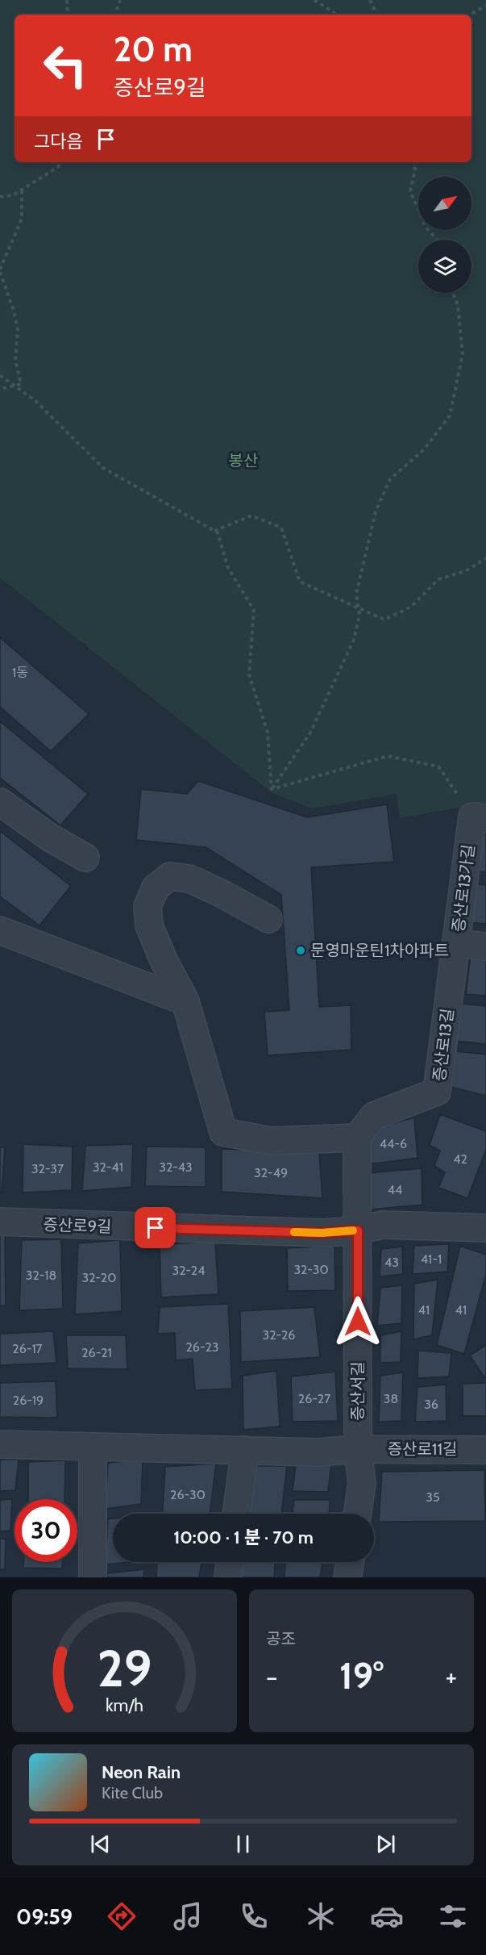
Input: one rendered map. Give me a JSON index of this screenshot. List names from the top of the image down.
{
  "streets": {
    "street": [
      "증산로13가길",
      "증산로13길",
      "증산로9길",
      "증산서길",
      "증산로11길"
    ]
  },
  "crossings": [
    ["증산로13가길", "증산로13길"],
    ["증산로9길", "증산서길"],
    ["증산서길", "증산로11길"]
  ],
  "parks": ["봉산"],
  "places": ["문영마운틴1차아파트"],
  "house_numbers": [
    "1동",
    "44-6",
    "42",
    "32-41",
    "32-43",
    "32-37",
    "32-49",
    "44",
    "41-1",
    "43",
    "32-30",
    "32-24",
    "32-18",
    "32-20",
    "41",
    "41",
    "32-26",
    "26-23",
    "26-17",
    "26-21",
    "26-27",
    "38",
    "26-19",
    "36",
    "26-30",
    "35"
  ],
  "north": "top right",
  "page": {
    "turn": ["20 m", "증산로9길"],
    "then": "그다음",
    "limit": "30",
    "trip": "10:00 · 1 분 · 70 m",
    "tile": "공조",
    "heat": ["−", "19°", "+"],
    "song": ["Neon Rain", "Kite Club"],
    "tabs": "09:59",
    "gauge": ["29", "km/h"]
  }
}
